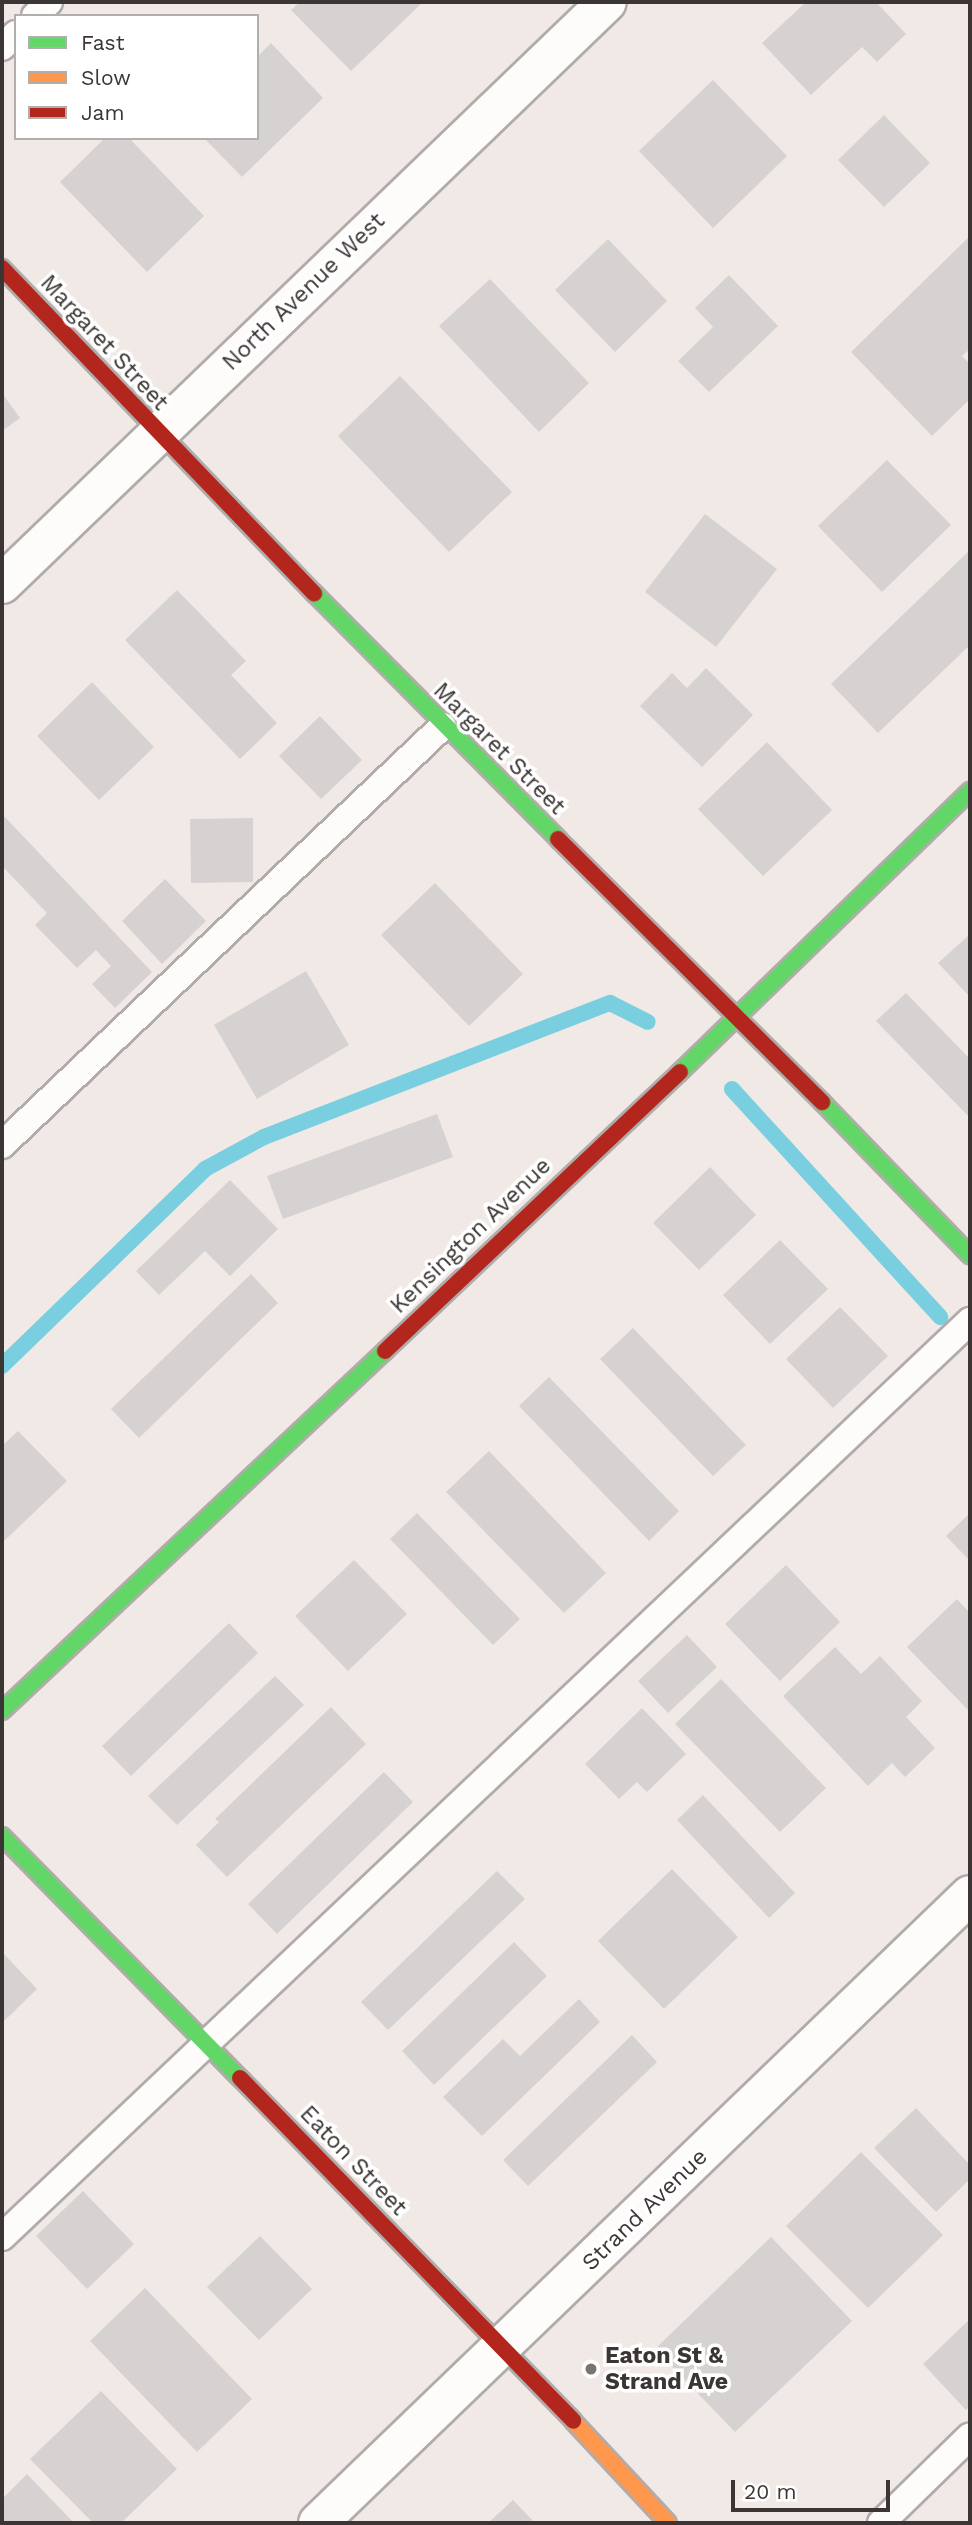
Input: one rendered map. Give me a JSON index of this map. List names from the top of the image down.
{
  "streets": {
    "street": [
      "North Avenue West",
      "Margaret Street",
      "Kensington Avenue",
      "Eaton Street",
      "Strand Avenue"
    ]
  },
  "crossings": [
    ["North Avenue West", "Margaret Street"],
    ["Margaret Street", "Kensington Avenue"],
    ["Eaton Street", "Strand Avenue"]
  ],
  "places": ["Eaton St & Strand Ave"],
  "legend": ["Fast", "Slow", "Jam"],
  "scale_bar": "20 m"
}
